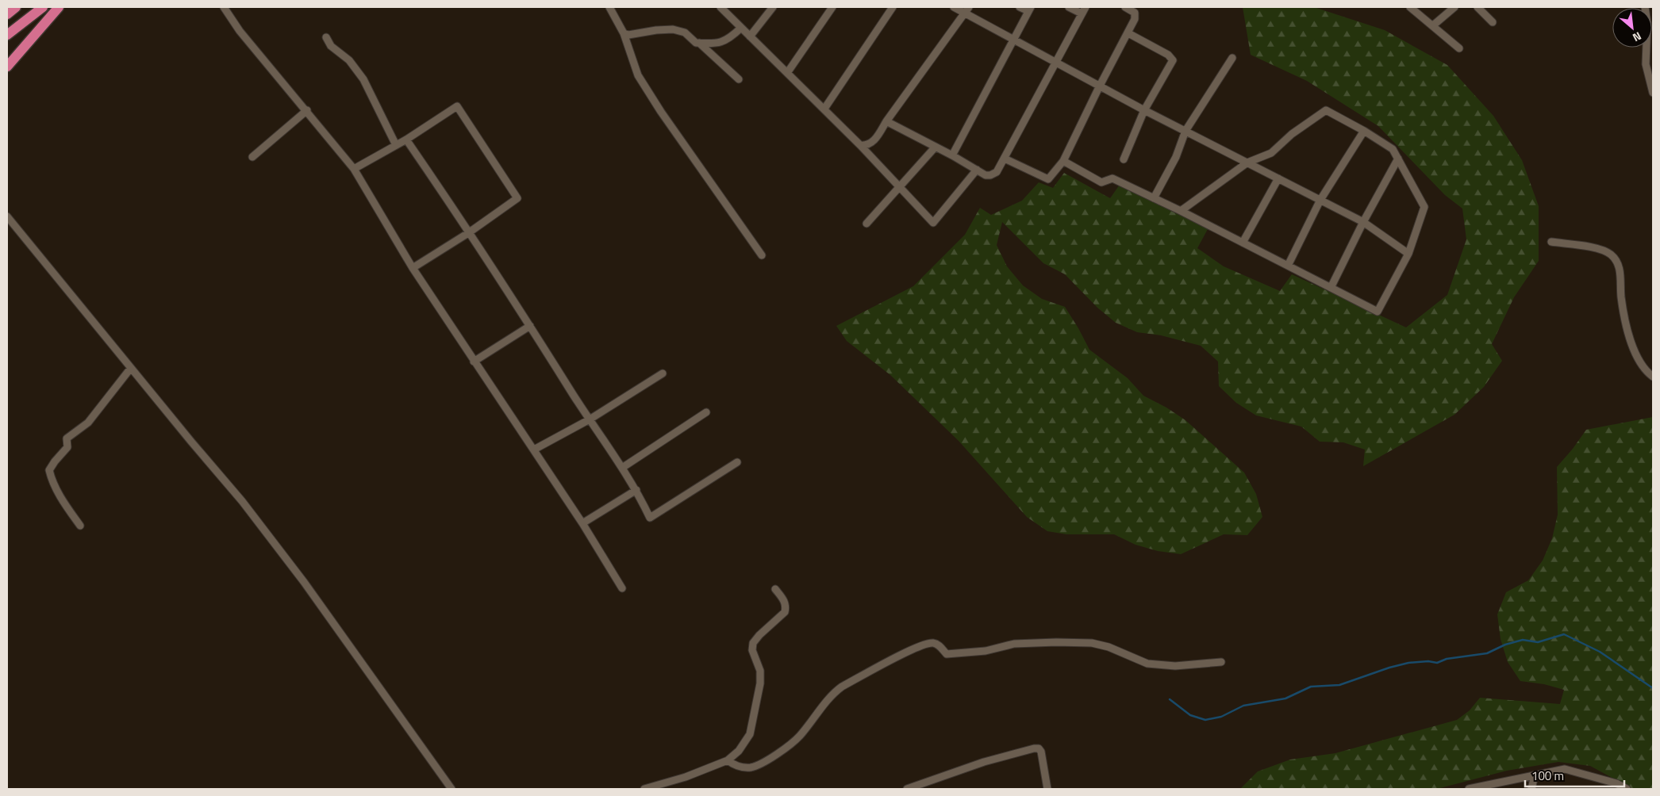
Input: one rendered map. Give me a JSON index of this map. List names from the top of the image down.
{
  "scale_bar": "100 m",
  "north": "bottom right"
}
